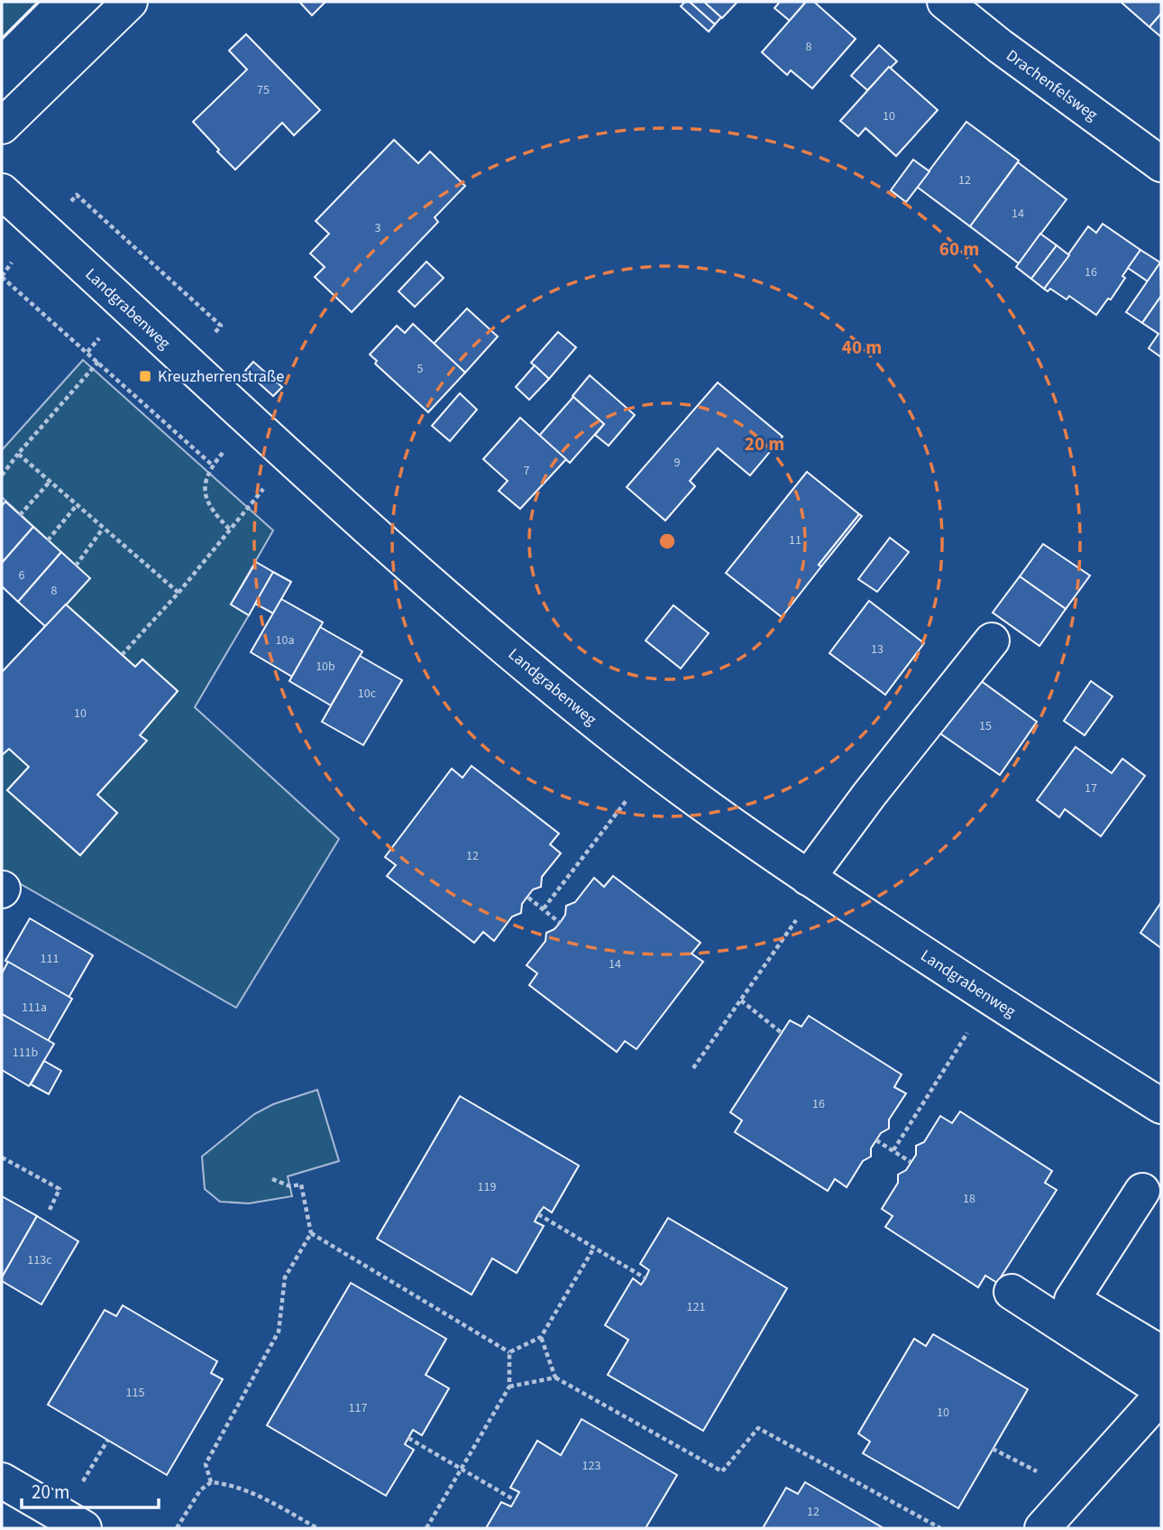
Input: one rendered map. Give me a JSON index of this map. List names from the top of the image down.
{
  "streets": {
    "street": ["Drachenfelsweg", "Landgrabenweg"]
  },
  "places": {
    "transit": ["Kreuzherrenstraße"]
  },
  "house_numbers": [
    "8",
    "75",
    "10",
    "12",
    "14",
    "3",
    "16",
    "5",
    "9",
    "7",
    "11",
    "6",
    "8",
    "10a",
    "13",
    "10b",
    "10c",
    "10",
    "15",
    "17",
    "12",
    "111",
    "14",
    "111a",
    "111b",
    "16",
    "119",
    "18",
    "113c",
    "121",
    "115",
    "117",
    "10",
    "123",
    "12"
  ],
  "scale_bar": "20 m",
  "rings": ["60 m", "40 m", "20 m"]
}
